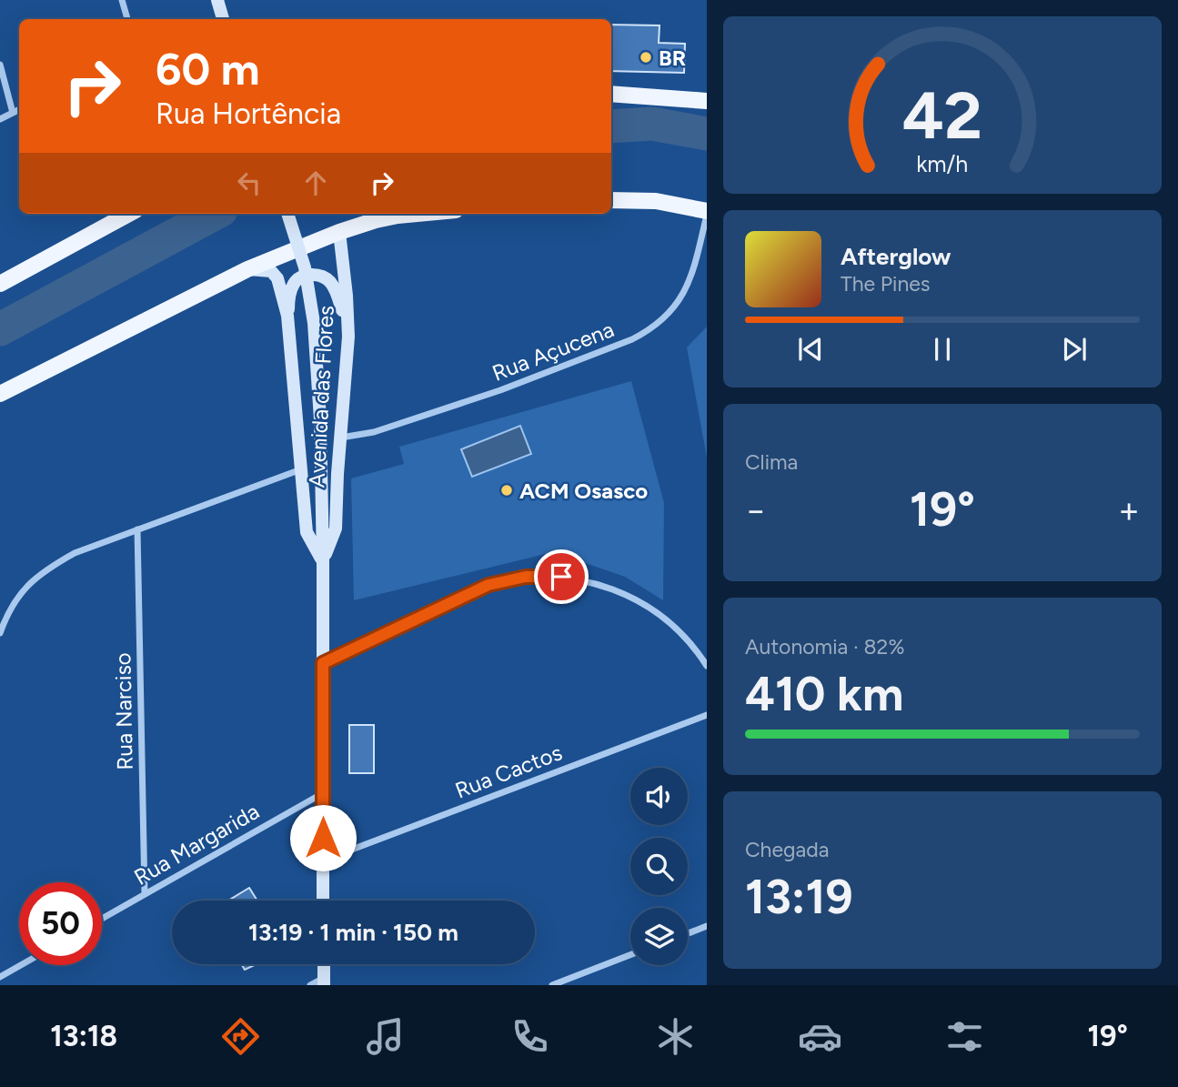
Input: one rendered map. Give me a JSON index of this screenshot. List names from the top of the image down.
{
  "streets": {
    "main road": ["Avenida das Flores"],
    "street": [
      "Rua Açucena",
      "Rua Narciso",
      "Rua Cactos",
      "Rua Margarida"
    ]
  },
  "crossings": [
    ["Rua Açucena", "Avenida das Flores"],
    ["Avenida das Flores", "Rua Cactos"],
    ["Avenida das Flores", "Rua Margarida"],
    ["Rua Narciso", "Rua Margarida"]
  ],
  "places": ["BR", "ACM Osasco"],
  "page": {
    "turn": ["60 m", "Rua Hortência"],
    "song": ["Afterglow", "The Pines"],
    "tile": [
      "Clima",
      ["Autonomia · 82%", "410 km"],
      ["Chegada", "13:19"]
    ],
    "heat": ["−", "19°", "+"],
    "limit": "50",
    "trip": "13:19 · 1 min · 150 m",
    "tabs": ["13:18", "19°"],
    "gauge": ["42", "km/h"]
  }
}
